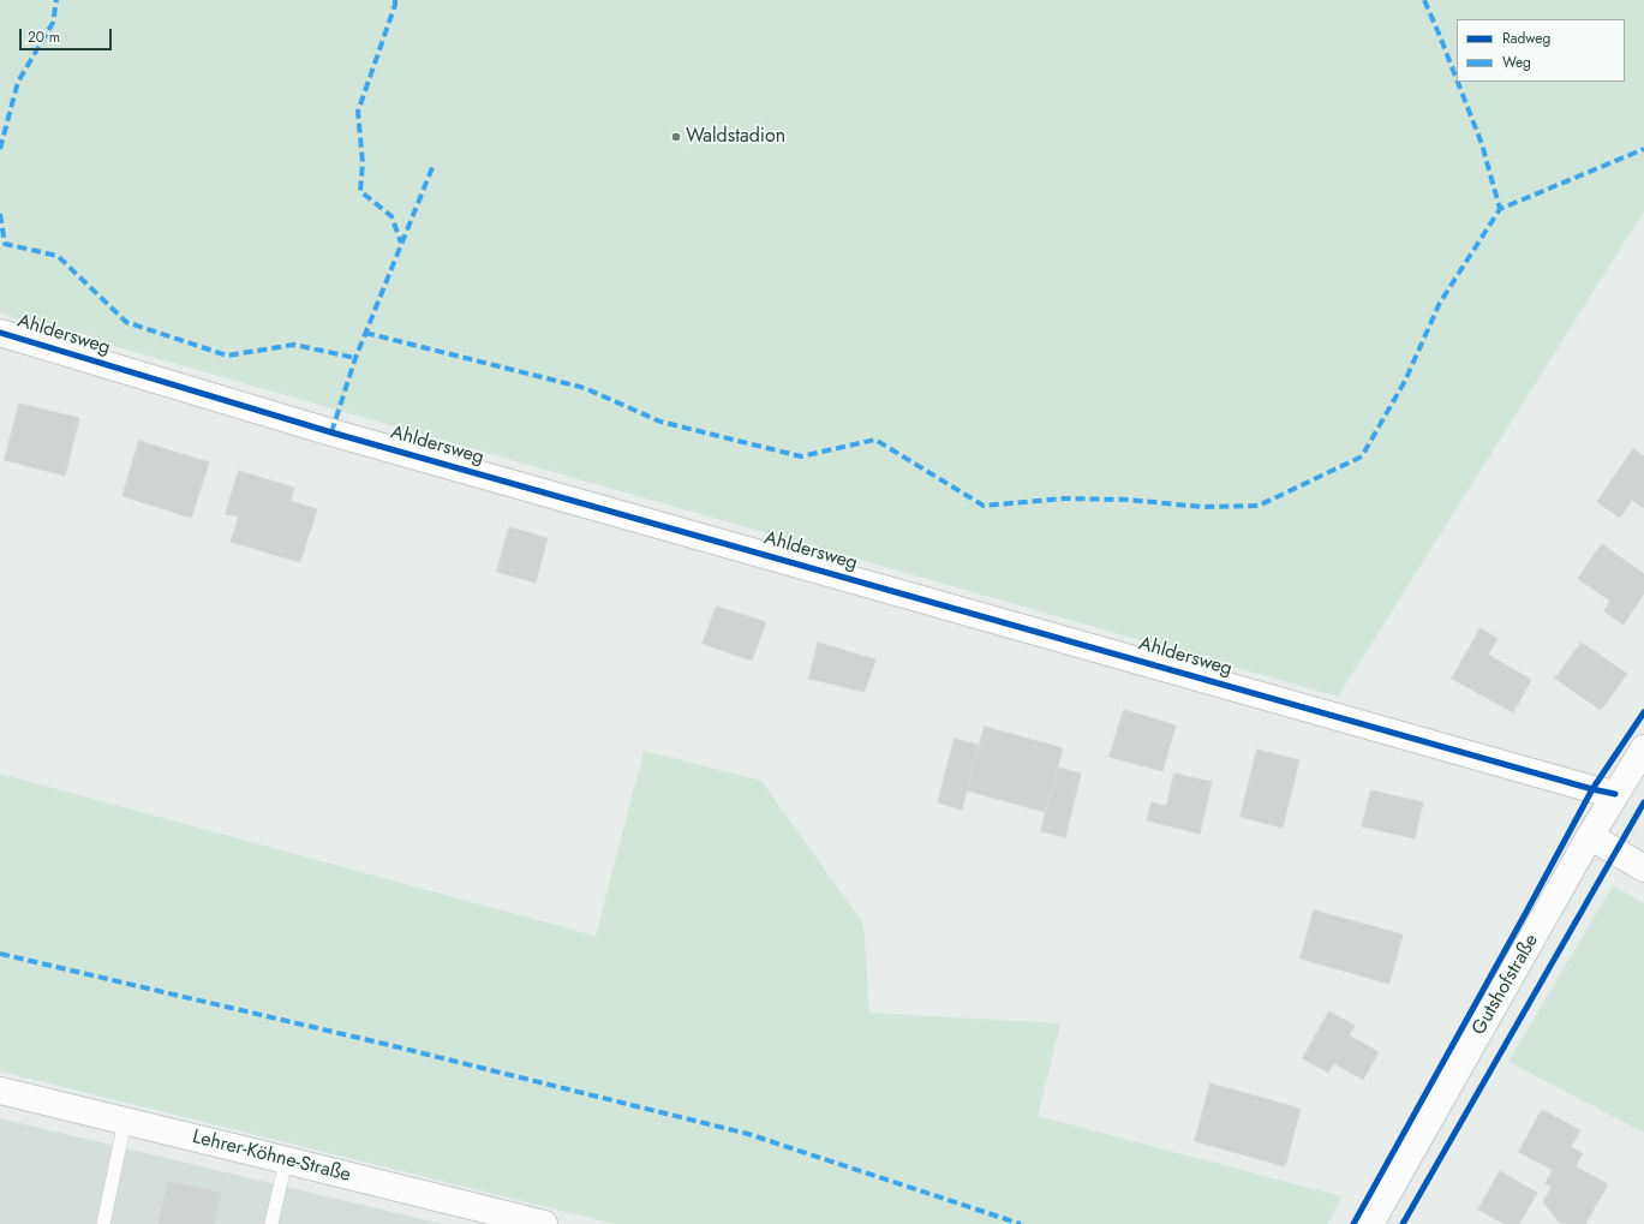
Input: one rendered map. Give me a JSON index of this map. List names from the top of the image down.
{
  "streets": {
    "street": ["Ahldersweg", "Gutshofstraße", "Lehrer-Köhne-Straße"]
  },
  "crossings": [
    ["Ahldersweg", "Gutshofstraße"]
  ],
  "places": ["Waldstadion"],
  "legend": ["Radweg", "Weg"],
  "scale_bar": "20 m"
}
